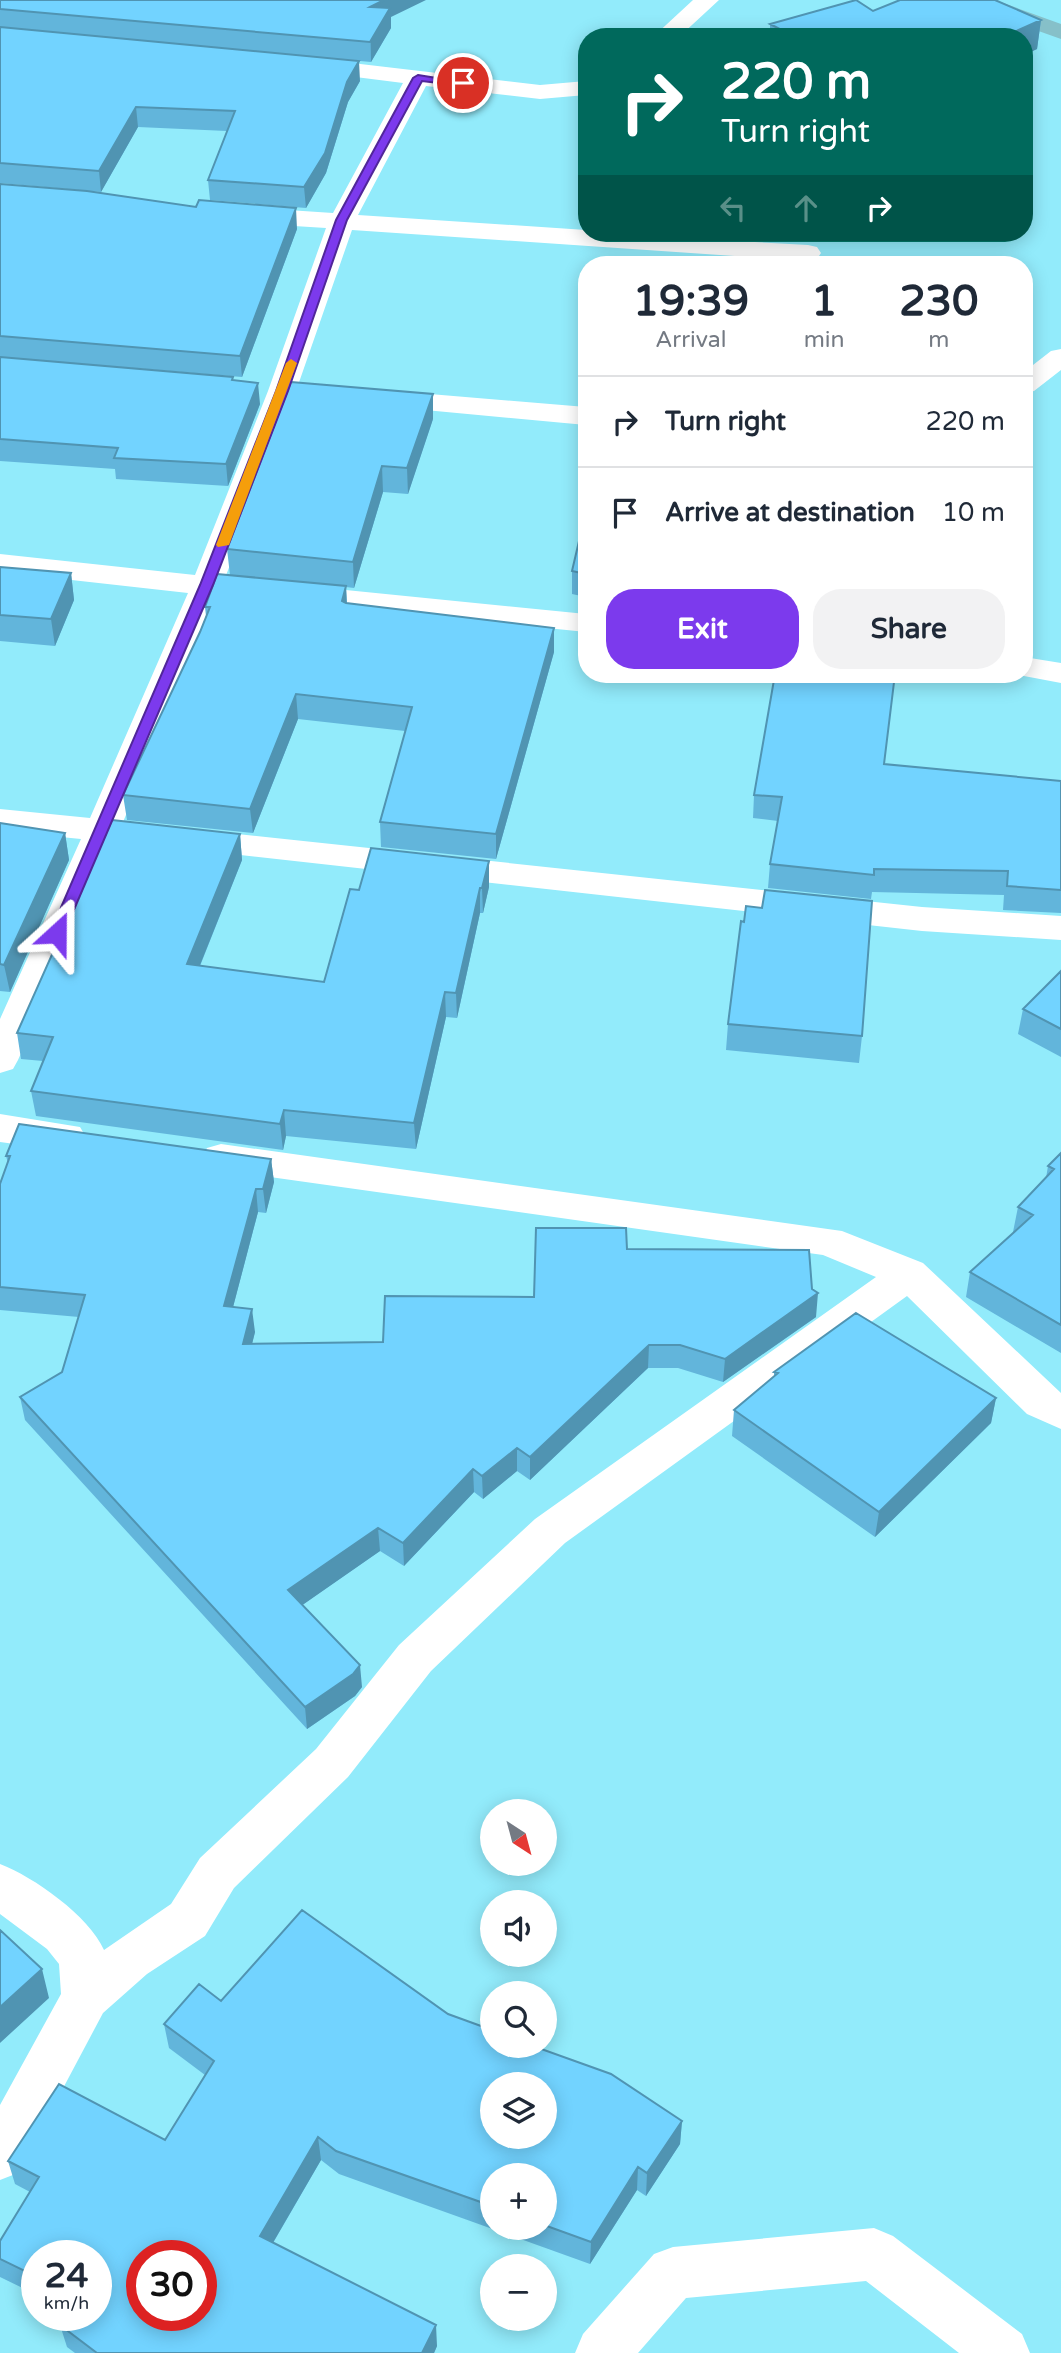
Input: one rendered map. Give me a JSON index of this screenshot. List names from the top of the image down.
{
  "north": "bottom right",
  "page": {
    "turn": ["220 m", "Turn right"],
    "eta": [
      "19:39",
      "Arrival",
      "1",
      "min",
      "230",
      "m"
    ],
    "list": [
      {
        "name": "Turn right",
        "value": "220 m"
      },
      {
        "name": "Arrive at destination",
        "value": "10 m"
      }
    ],
    "buttons": ["Exit", "Share"],
    "map_buttons": ["+", "−"],
    "speed": "24 km/h",
    "limit": "30"
  }
}
